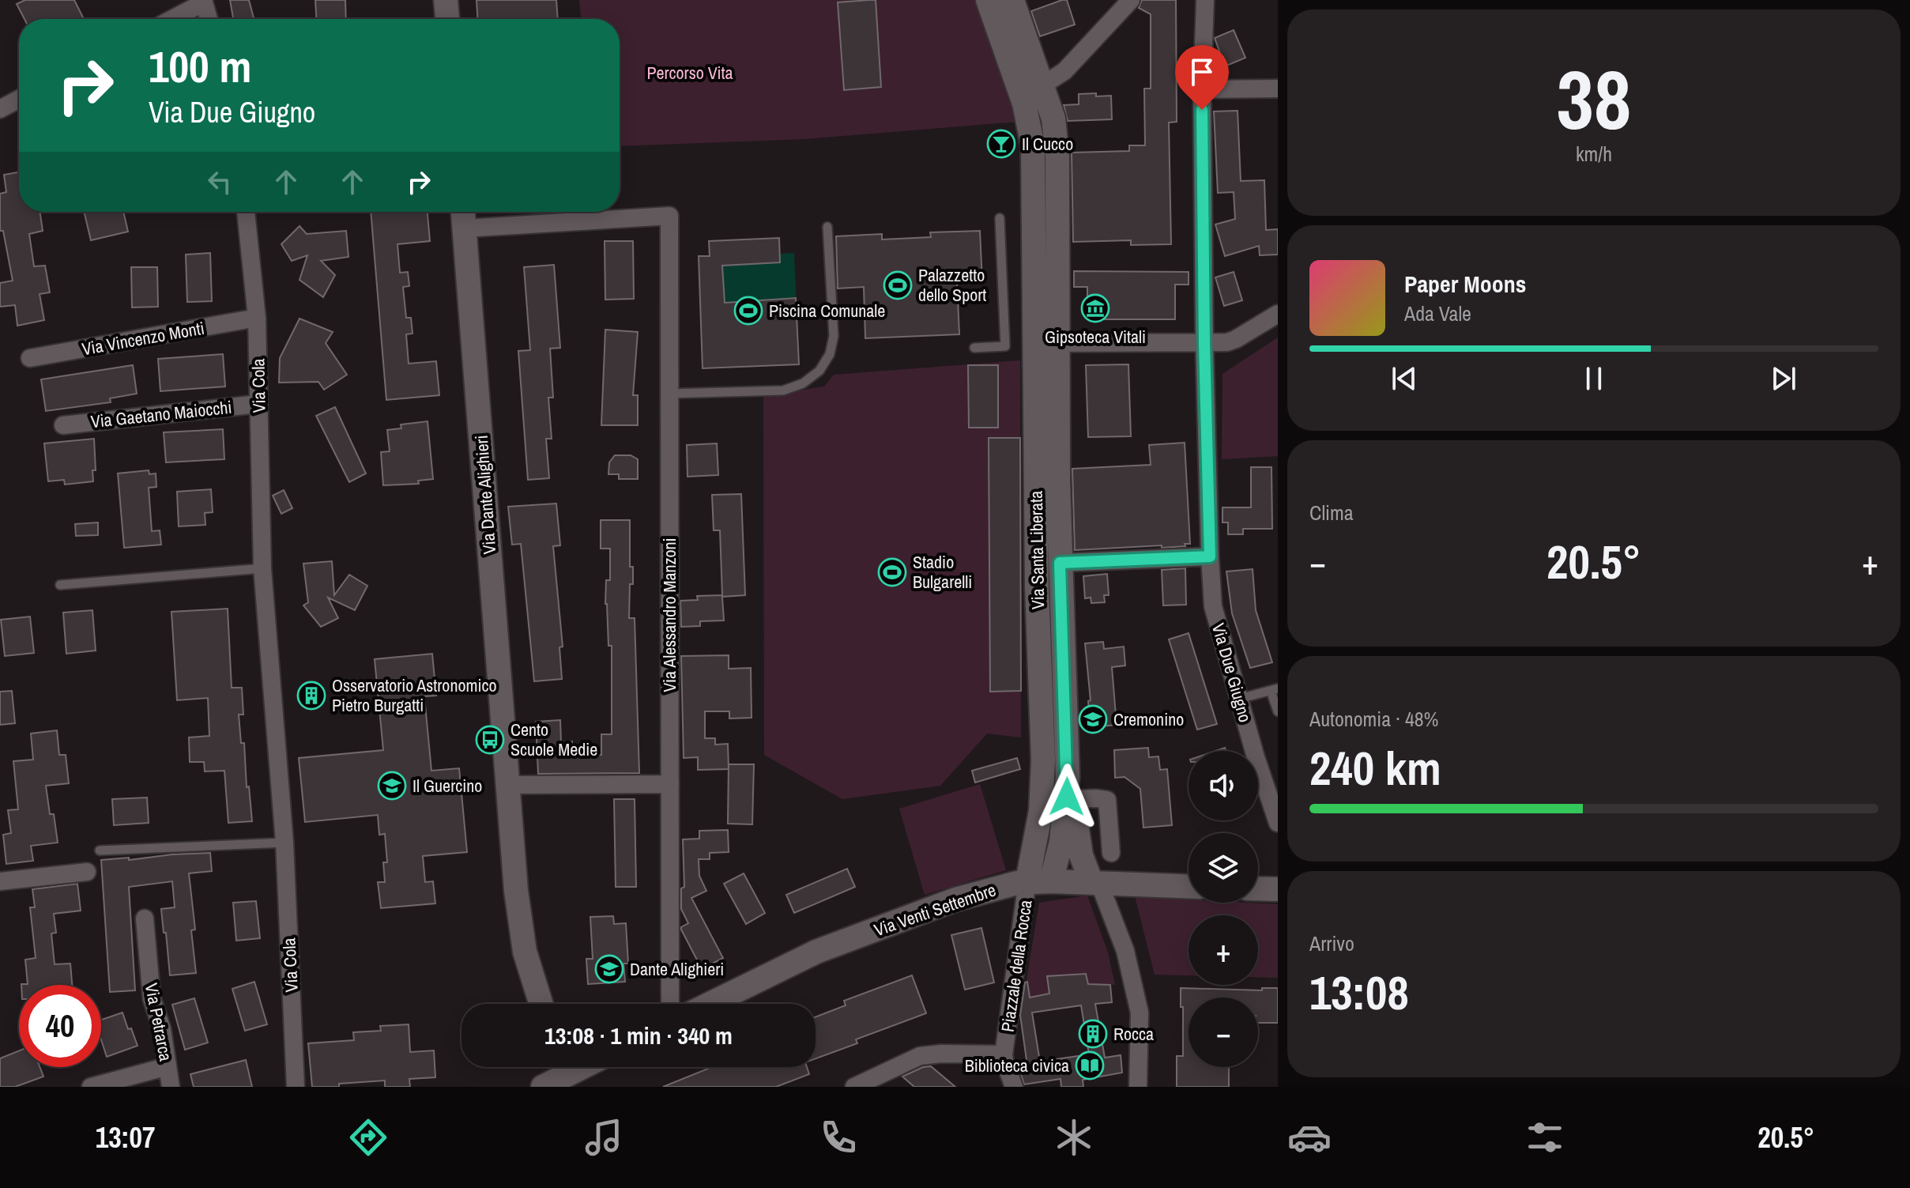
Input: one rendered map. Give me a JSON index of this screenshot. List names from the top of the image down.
{
  "streets": {
    "street": [
      "Via Vincenzo Monti",
      "Via Cola",
      "Via Gaetano Maiocchi",
      "Via Dante Alighieri",
      "Via Santa Liberata",
      "Via Alessandro Manzoni",
      "Via Due Giugno",
      "Via Venti Settembre",
      "Piazzale della Rocca",
      "Via Petrarca"
    ]
  },
  "crossings": [
    ["Via Vincenzo Monti", "Via Cola"],
    ["Via Cola", "Via Gaetano Maiocchi"],
    ["Via Dante Alighieri", "Via Alessandro Manzoni"],
    ["Via Santa Liberata", "Via Venti Settembre"],
    ["Via Santa Liberata", "Piazzale della Rocca"],
    ["Via Venti Settembre", "Piazzale della Rocca"]
  ],
  "parks": ["Percorso Vita"],
  "places": {
    "bar": ["Il Cucco"],
    "sports": ["Palazzetto dello Sport", "Piscina Comunale", "Stadio Bulgarelli"],
    "museum": ["Gipsoteca Vitali"],
    "building": ["Osservatorio Astronomico Pietro Burgatti", "Rocca"],
    "school or university": ["Cremonino", "Il Guercino", "Dante Alighieri"],
    "bus stop": ["Cento Scuole Medie"],
    "library": ["Biblioteca civica"]
  },
  "page": {
    "tile": [
      ["38", "km/h"],
      "Clima",
      ["Autonomia · 48%", "240 km"],
      ["Arrivo", "13:08"]
    ],
    "turn": ["100 m", "Via Due Giugno"],
    "song": ["Paper Moons", "Ada Vale"],
    "heat": ["−", "20.5°", "+"],
    "map_buttons": ["+", "−"],
    "limit": "40",
    "trip": "13:08 · 1 min · 340 m",
    "tabs": ["13:07", "20.5°"]
  }
}
